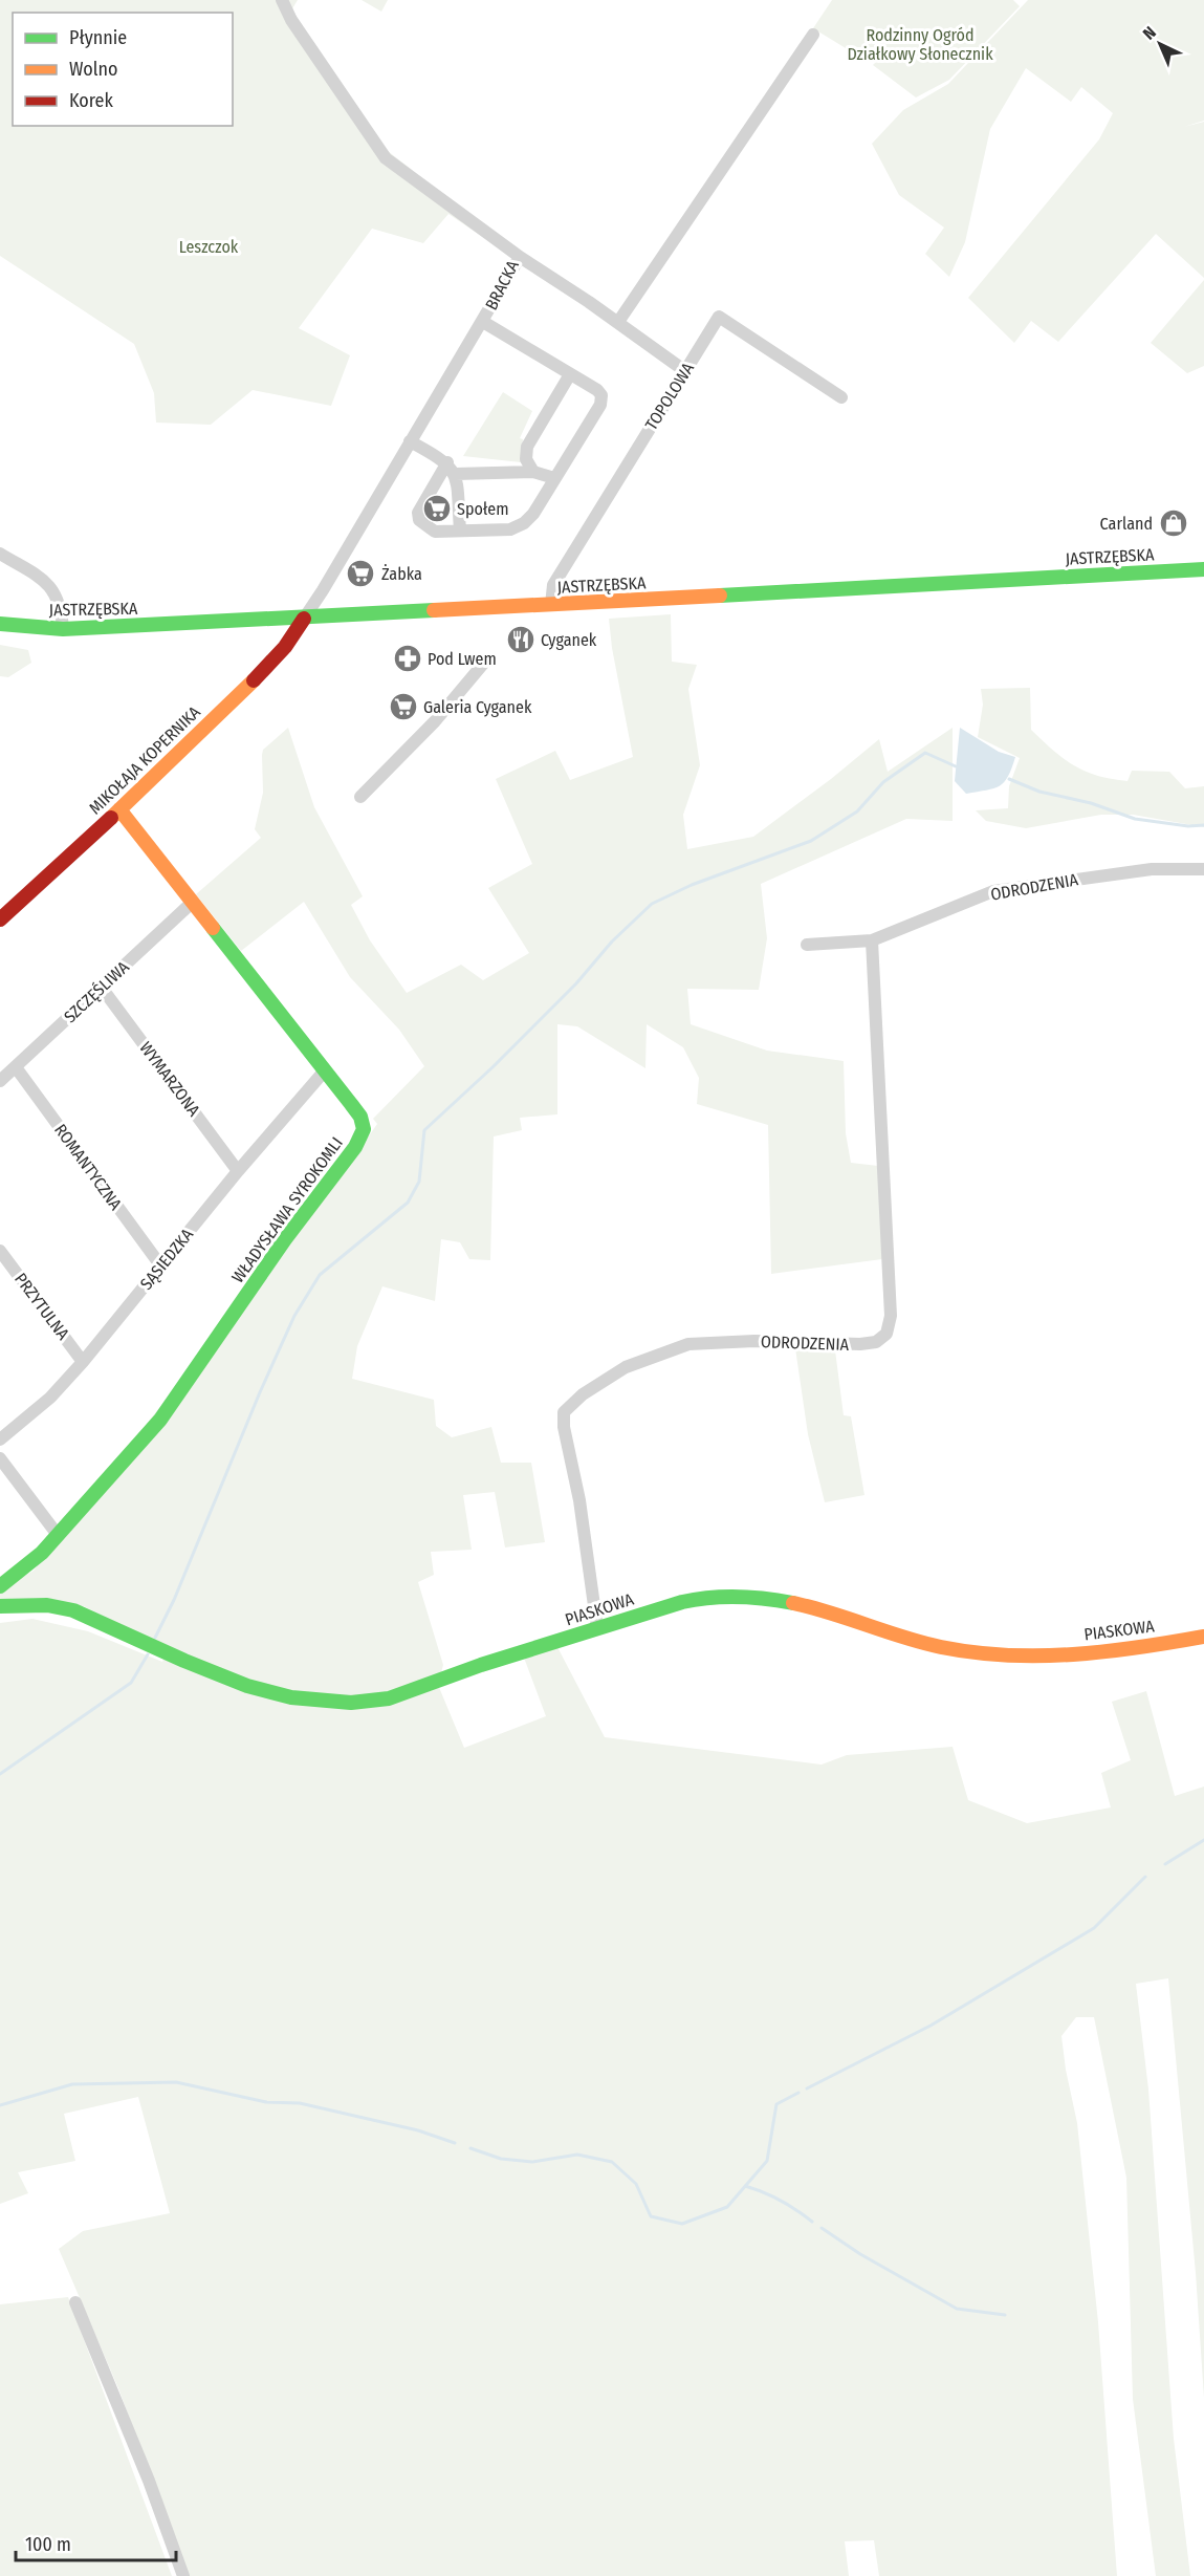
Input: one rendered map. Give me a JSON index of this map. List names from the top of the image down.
{
  "streets": {
    "street": [
      "BRACKA",
      "TOPOLOWA",
      "JASTRZĘBSKA",
      "MIKOŁAJA KOPERNIKA",
      "ODRODZENIA",
      "SZCZĘŚLIWA",
      "WYMARZONA",
      "ROMANTYCZNA",
      "WŁADYSŁAWA SYROKOMLI",
      "SĄSIEDZKA",
      "PRZYTULNA",
      "PIASKOWA"
    ]
  },
  "crossings": [
    ["BRACKA", "JASTRZĘBSKA"],
    ["BRACKA", "MIKOŁAJA KOPERNIKA"],
    ["TOPOLOWA", "JASTRZĘBSKA"],
    ["JASTRZĘBSKA", "MIKOŁAJA KOPERNIKA"],
    ["MIKOŁAJA KOPERNIKA", "WŁADYSŁAWA SYROKOMLI"],
    ["ODRODZENIA", "PIASKOWA"],
    ["SZCZĘŚLIWA", "WYMARZONA"],
    ["SZCZĘŚLIWA", "ROMANTYCZNA"],
    ["SZCZĘŚLIWA", "WŁADYSŁAWA SYROKOMLI"],
    ["WYMARZONA", "SĄSIEDZKA"],
    ["ROMANTYCZNA", "SĄSIEDZKA"],
    ["WŁADYSŁAWA SYROKOMLI", "SĄSIEDZKA"],
    ["SĄSIEDZKA", "PRZYTULNA"]
  ],
  "parks": ["Rodzinny Ogród Działkowy Słonecznik", "Leszczok"],
  "places": {
    "supermarket": ["Społem", "Żabka", "Galeria Cyganek"],
    "shop": ["Carland"],
    "restaurant": ["Cyganek"],
    "pharmacy": ["Pod Lwem"]
  },
  "legend": ["Płynnie", "Wolno", "Korek"],
  "scale_bar": "100 m",
  "north": "top left"
}
